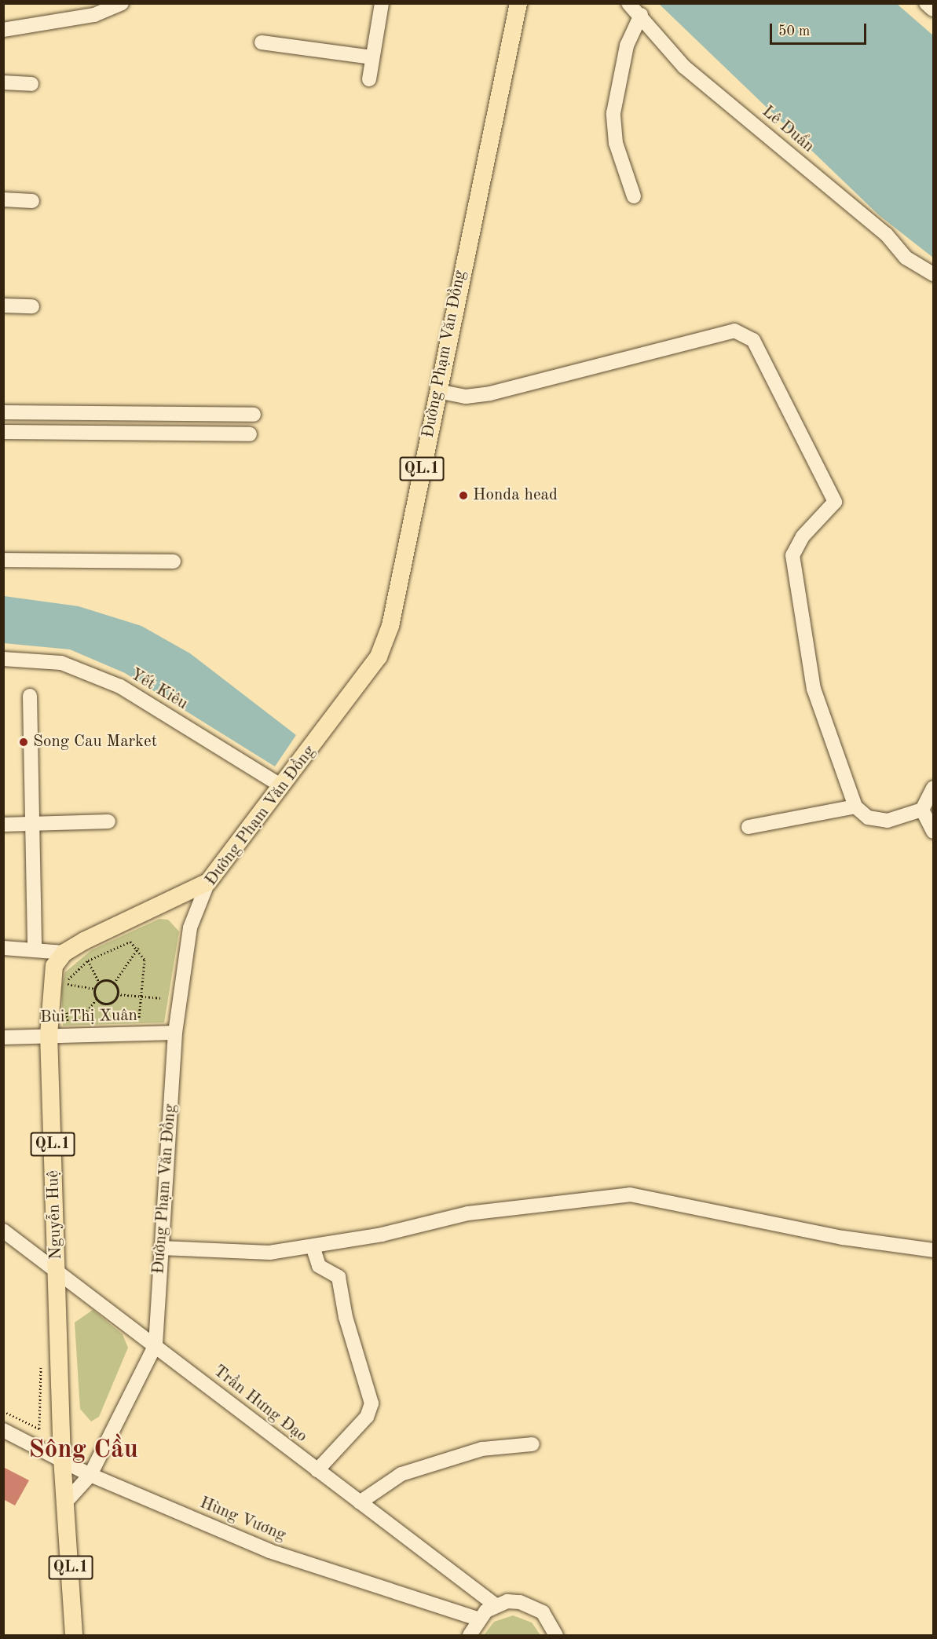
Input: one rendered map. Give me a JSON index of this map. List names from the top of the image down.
{
  "streets": {
    "main road": ["Đường Phạm Văn Đồng", "QL.1", "Nguyễn Huệ"],
    "street": [
      "Lê Duẩn",
      "Yết Kiêu",
      "Bùi Thị Xuân",
      "Trần Hưng Đạo",
      "Hùng Vương"
    ]
  },
  "crossings": [
    ["Đường Phạm Văn Đồng", "QL.1"],
    ["Đường Phạm Văn Đồng", "Yết Kiêu"],
    ["Đường Phạm Văn Đồng", "Bùi Thị Xuân"],
    ["Đường Phạm Văn Đồng", "Nguyễn Huệ"],
    ["Đường Phạm Văn Đồng", "Trần Hưng Đạo"],
    ["Đường Phạm Văn Đồng", "Hùng Vương"],
    ["QL.1", "Nguyễn Huệ"],
    ["Bùi Thị Xuân", "Nguyễn Huệ"],
    ["Nguyễn Huệ", "Trần Hưng Đạo"],
    ["Nguyễn Huệ", "Hùng Vương"]
  ],
  "districts": ["Sông Cầu"],
  "places": ["Honda head", "Song Cau Market"],
  "scale_bar": "50 m"
}
